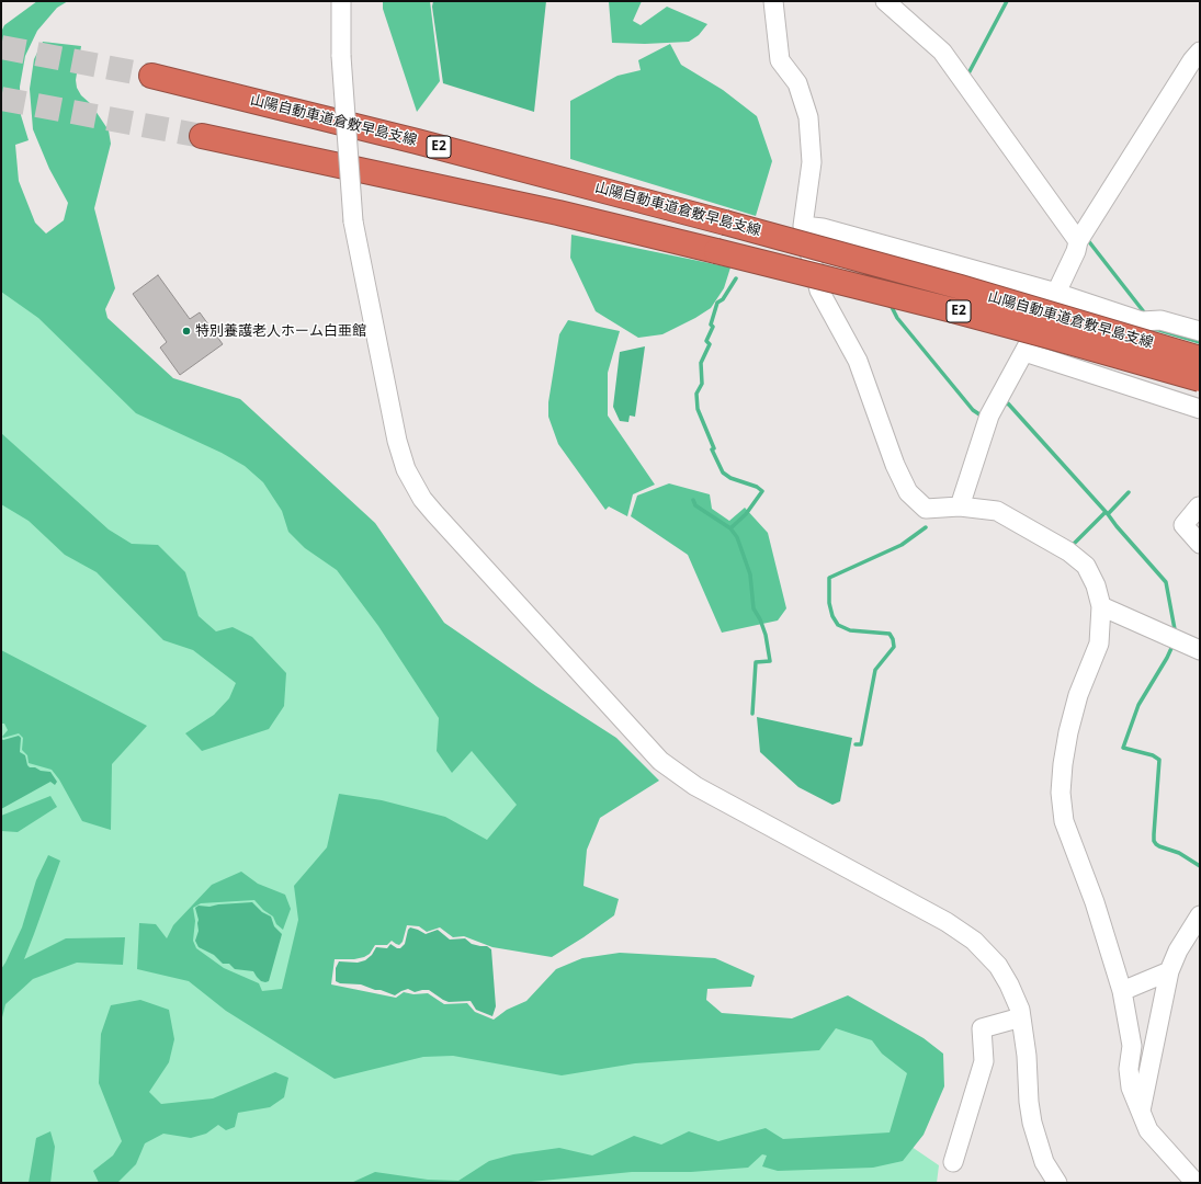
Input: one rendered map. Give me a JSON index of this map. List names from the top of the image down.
{
  "streets": {
    "highway": ["山陽自動車道倉敷早島支線", "E2"]
  },
  "places": ["特別養護老人ホーム白亜館"]
}
